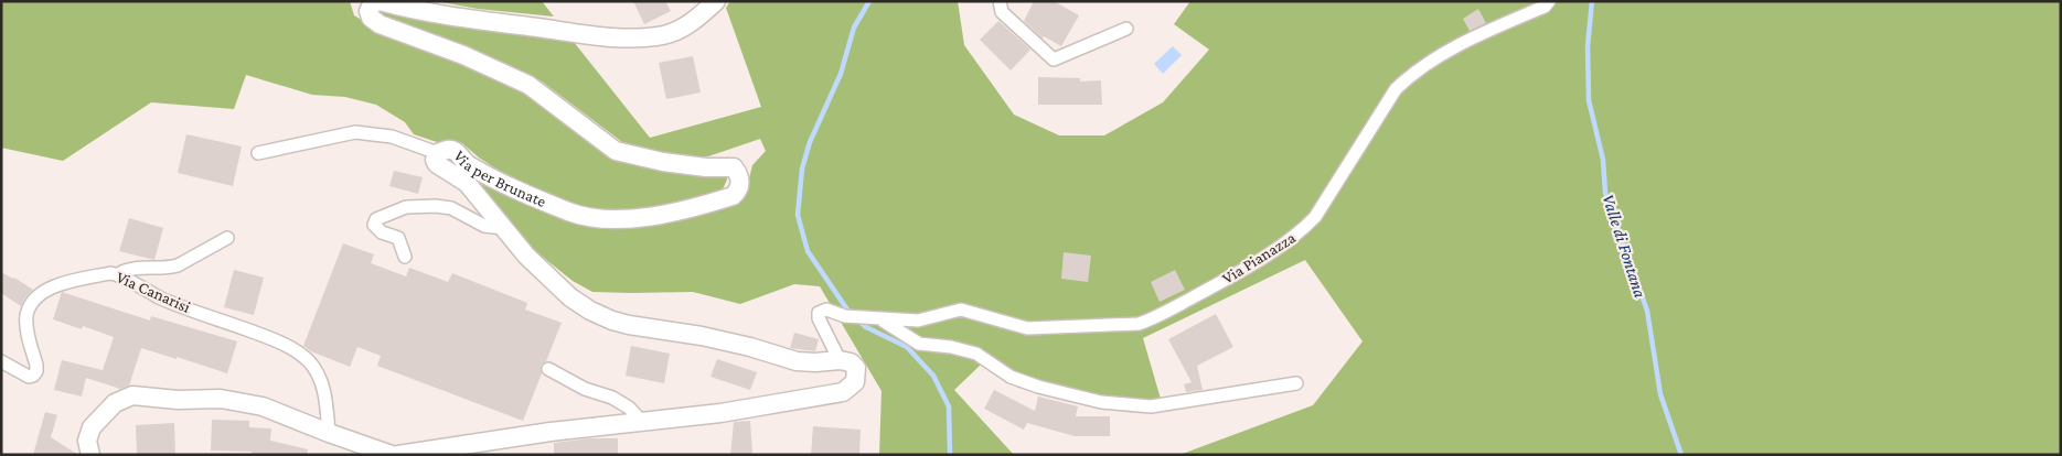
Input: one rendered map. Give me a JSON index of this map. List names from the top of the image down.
{
  "streets": {
    "street": ["Via per Brunate", "Via Pianazza", "Via Canarisi"]
  },
  "crossings": [
    ["Via per Brunate", "Via Pianazza"]
  ],
  "water": ["Valle di Fontana"]
}
